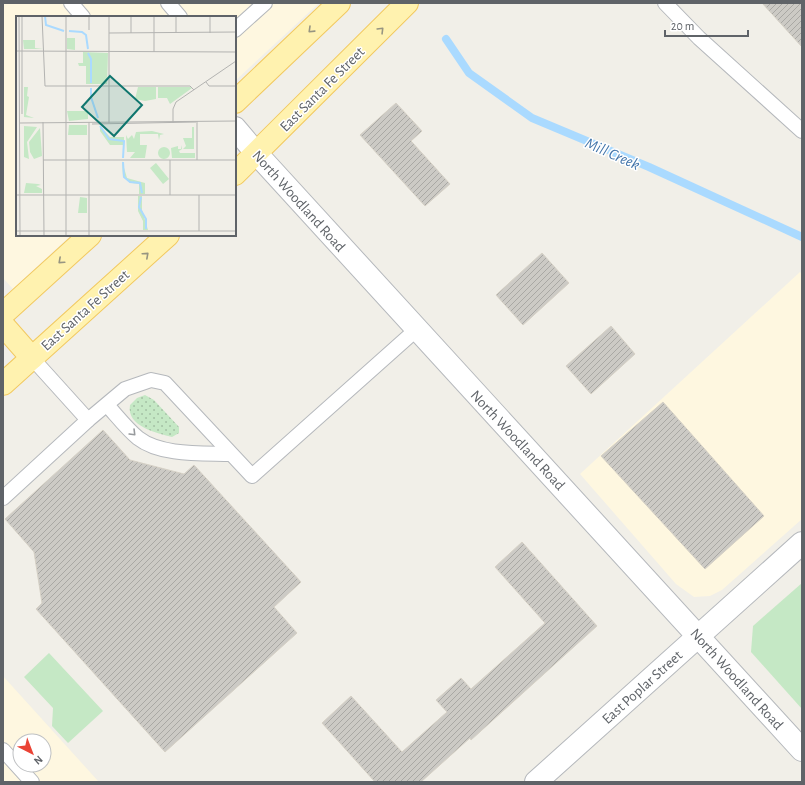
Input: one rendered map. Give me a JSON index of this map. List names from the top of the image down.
{
  "streets": {
    "main road": ["East Santa Fe Street"],
    "street": ["North Woodland Road", "East Poplar Street"]
  },
  "crossings": [
    ["East Santa Fe Street", "North Woodland Road"],
    ["North Woodland Road", "East Poplar Street"]
  ],
  "water": ["Mill Creek"],
  "scale_bar": "20 m",
  "north": "bottom right"
}
